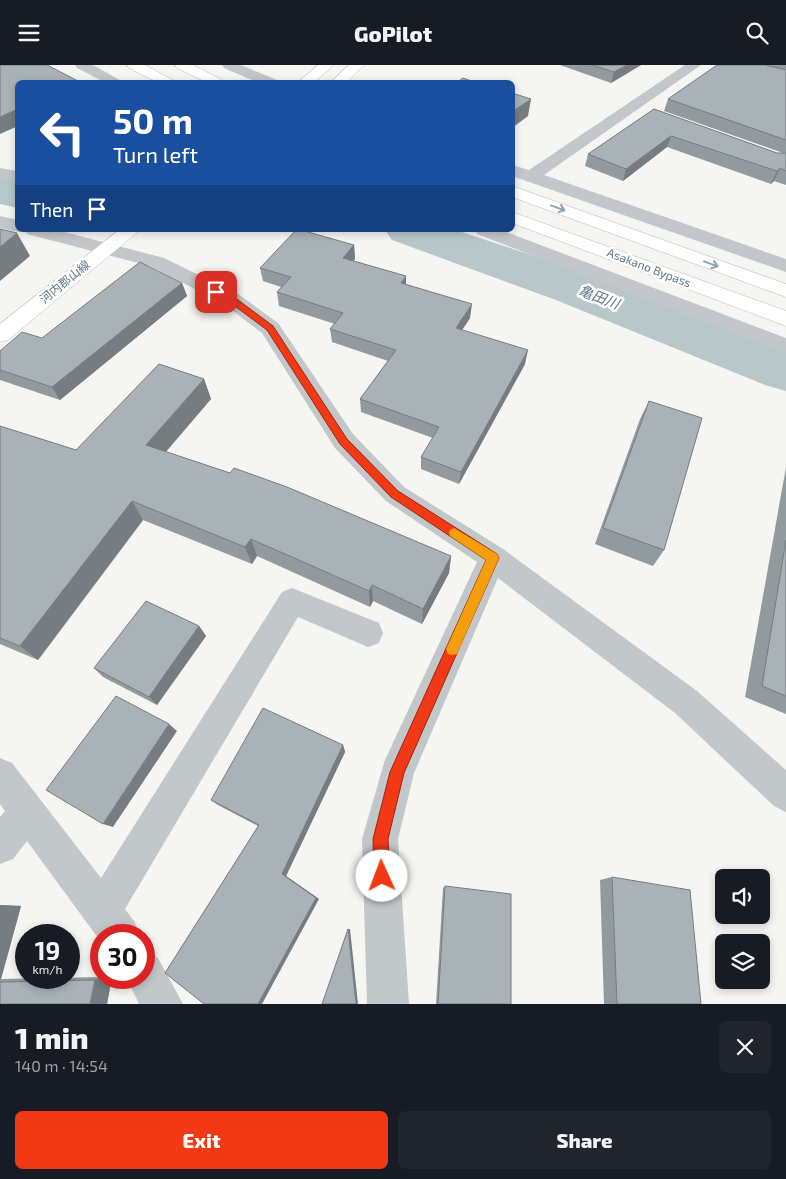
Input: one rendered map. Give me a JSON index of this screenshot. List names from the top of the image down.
{
  "streets": {
    "main road": ["Asakano Bypass", "河内郡山線"]
  },
  "water": ["亀田川"],
  "page": {
    "header": "GoPilot",
    "turn": ["50 m", "Turn left"],
    "then": "Then",
    "speed": "19 km/h",
    "limit": "30",
    "heading": ["1 min", "140 m · 14:54"],
    "buttons": ["Exit", "Share"]
  }
}
